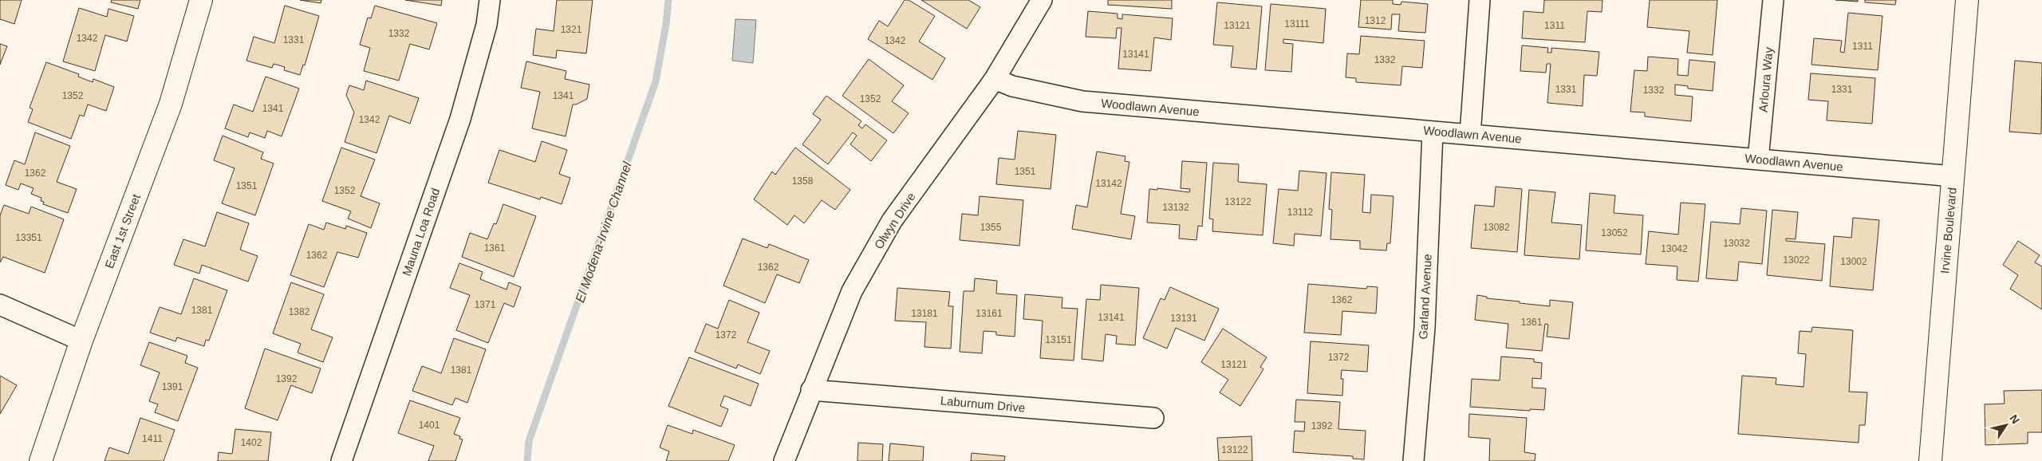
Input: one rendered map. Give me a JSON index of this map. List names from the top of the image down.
{
  "streets": {
    "main road": ["Irvine Boulevard", "East 1st Street"],
    "street": [
      "Arloura Way",
      "Woodlawn Avenue",
      "Olwyn Drive",
      "Mauna Loa Road",
      "Garland Avenue",
      "Laburnum Drive"
    ]
  },
  "crossings": [
    ["Arloura Way", "Woodlawn Avenue"],
    ["Woodlawn Avenue", "Olwyn Drive"],
    ["Woodlawn Avenue", "Irvine Boulevard"],
    ["Woodlawn Avenue", "Garland Avenue"],
    ["Olwyn Drive", "Laburnum Drive"]
  ],
  "water": ["El Modena-Irvine Channel"],
  "house_numbers": [
    "1312",
    "13111",
    "13121",
    "1311",
    "1321",
    "1332",
    "1342",
    "1331",
    "1342",
    "1311",
    "13141",
    "1332",
    "1331",
    "1331",
    "1332",
    "1352",
    "1341",
    "1352",
    "1341",
    "1342",
    "1351",
    "1362",
    "1358",
    "13142",
    "1351",
    "1352",
    "13122",
    "13132",
    "13112",
    "1355",
    "13082",
    "13052",
    "13351",
    "13032",
    "1361",
    "13042",
    "1362",
    "13022",
    "13002",
    "1362",
    "1362",
    "1371",
    "1381",
    "1382",
    "13181",
    "13161",
    "13141",
    "13131",
    "1361",
    "1372",
    "13151",
    "1372",
    "13121",
    "1381",
    "1392",
    "1391",
    "1401",
    "1392",
    "1411",
    "1402",
    "13122"
  ],
  "north": "top right"
}
